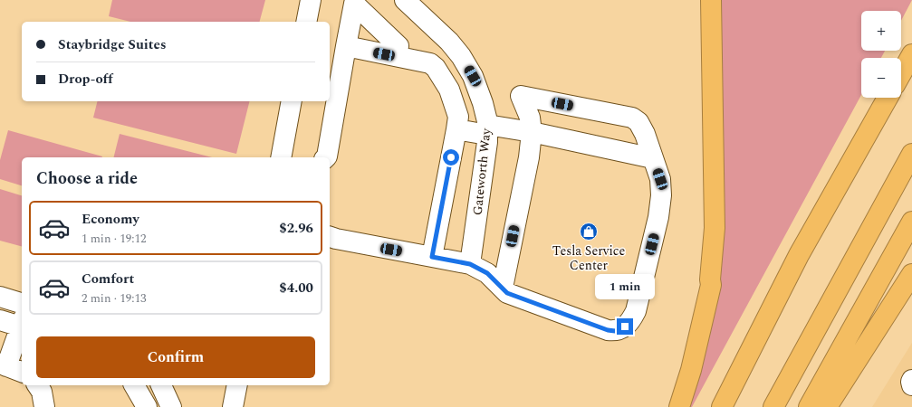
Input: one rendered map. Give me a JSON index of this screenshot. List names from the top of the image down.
{
  "streets": {
    "street": ["Gateworth Way"]
  },
  "places": {
    "shop": ["Tesla Service Center"]
  },
  "page": {
    "map_buttons": ["+", "−"],
    "banner": ["Staybridge Suites", "Drop-off"],
    "heading": "Choose a ride",
    "list": [
      {
        "name": "Economy",
        "note": "1 min · 19:12",
        "value": "$2.96"
      },
      {
        "name": "Comfort",
        "note": "2 min · 19:13",
        "value": "$4.00"
      }
    ],
    "bubble": "1 min",
    "buttons": "Confirm"
  }
}
